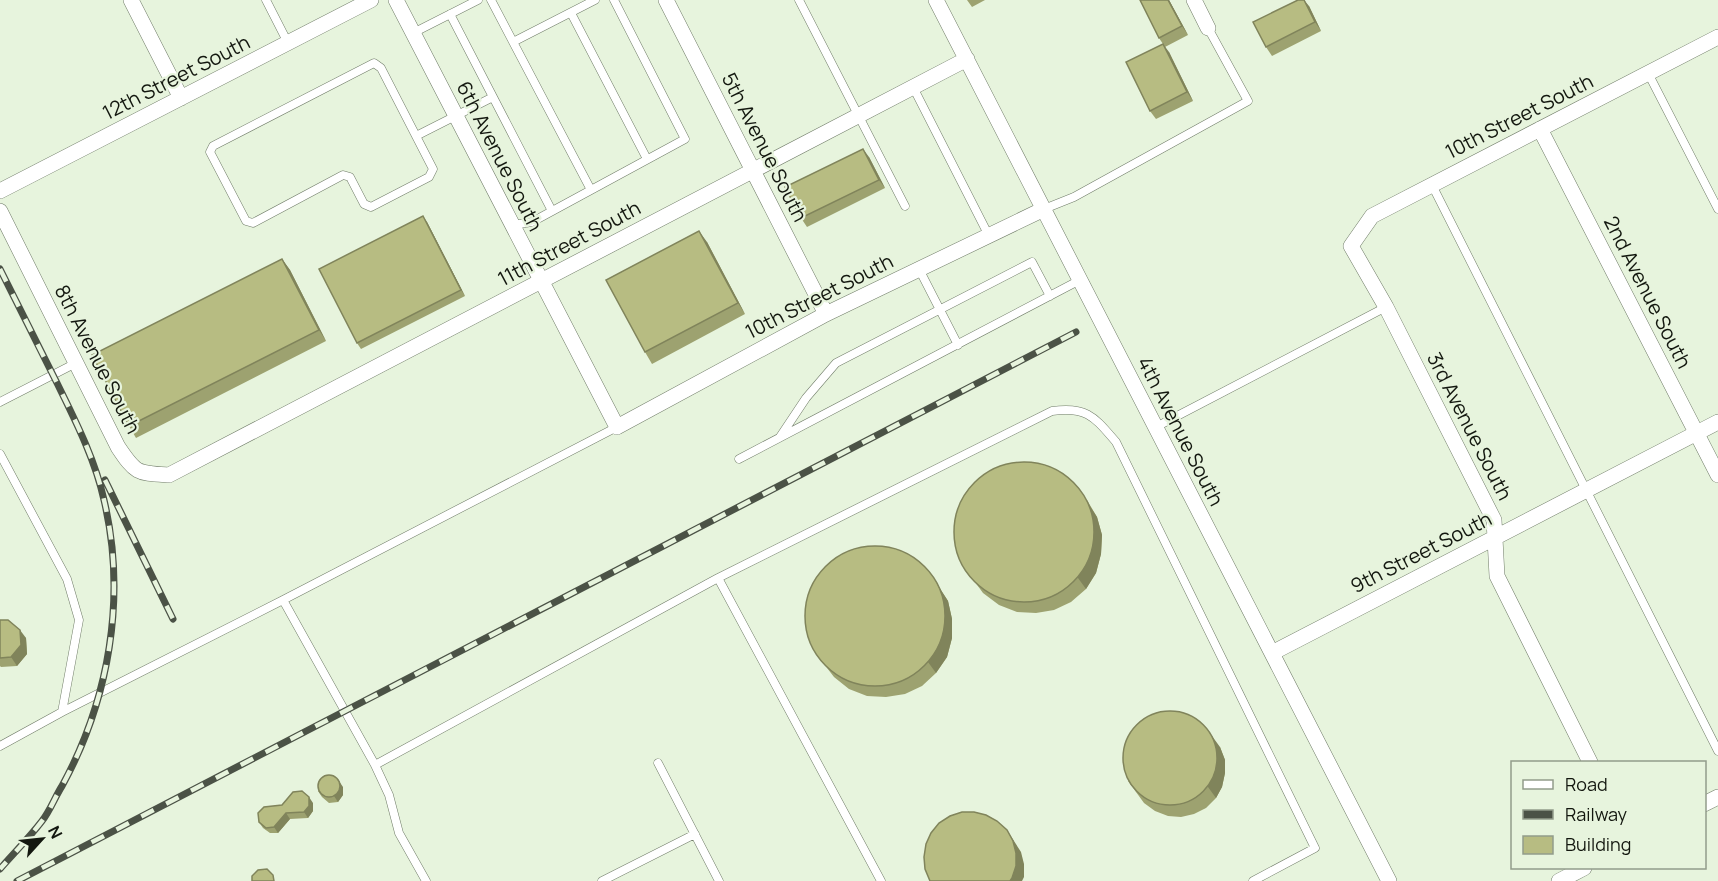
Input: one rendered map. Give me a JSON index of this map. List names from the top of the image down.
{
  "streets": {
    "street": [
      "12th Street South",
      "10th Street South",
      "5th Avenue South",
      "6th Avenue South",
      "11th Street South",
      "2nd Avenue South",
      "8th Avenue South",
      "3rd Avenue South",
      "4th Avenue South",
      "9th Street South"
    ]
  },
  "crossings": [
    ["10th Street South", "5th Avenue South"],
    ["10th Street South", "6th Avenue South"],
    ["10th Street South", "2nd Avenue South"],
    ["10th Street South", "3rd Avenue South"],
    ["10th Street South", "4th Avenue South"],
    ["5th Avenue South", "11th Street South"],
    ["6th Avenue South", "11th Street South"],
    ["11th Street South", "8th Avenue South"],
    ["11th Street South", "4th Avenue South"],
    ["2nd Avenue South", "9th Street South"],
    ["3rd Avenue South", "9th Street South"],
    ["4th Avenue South", "9th Street South"]
  ],
  "legend": ["Road", "Railway", "Building"],
  "north": "top right"
}
